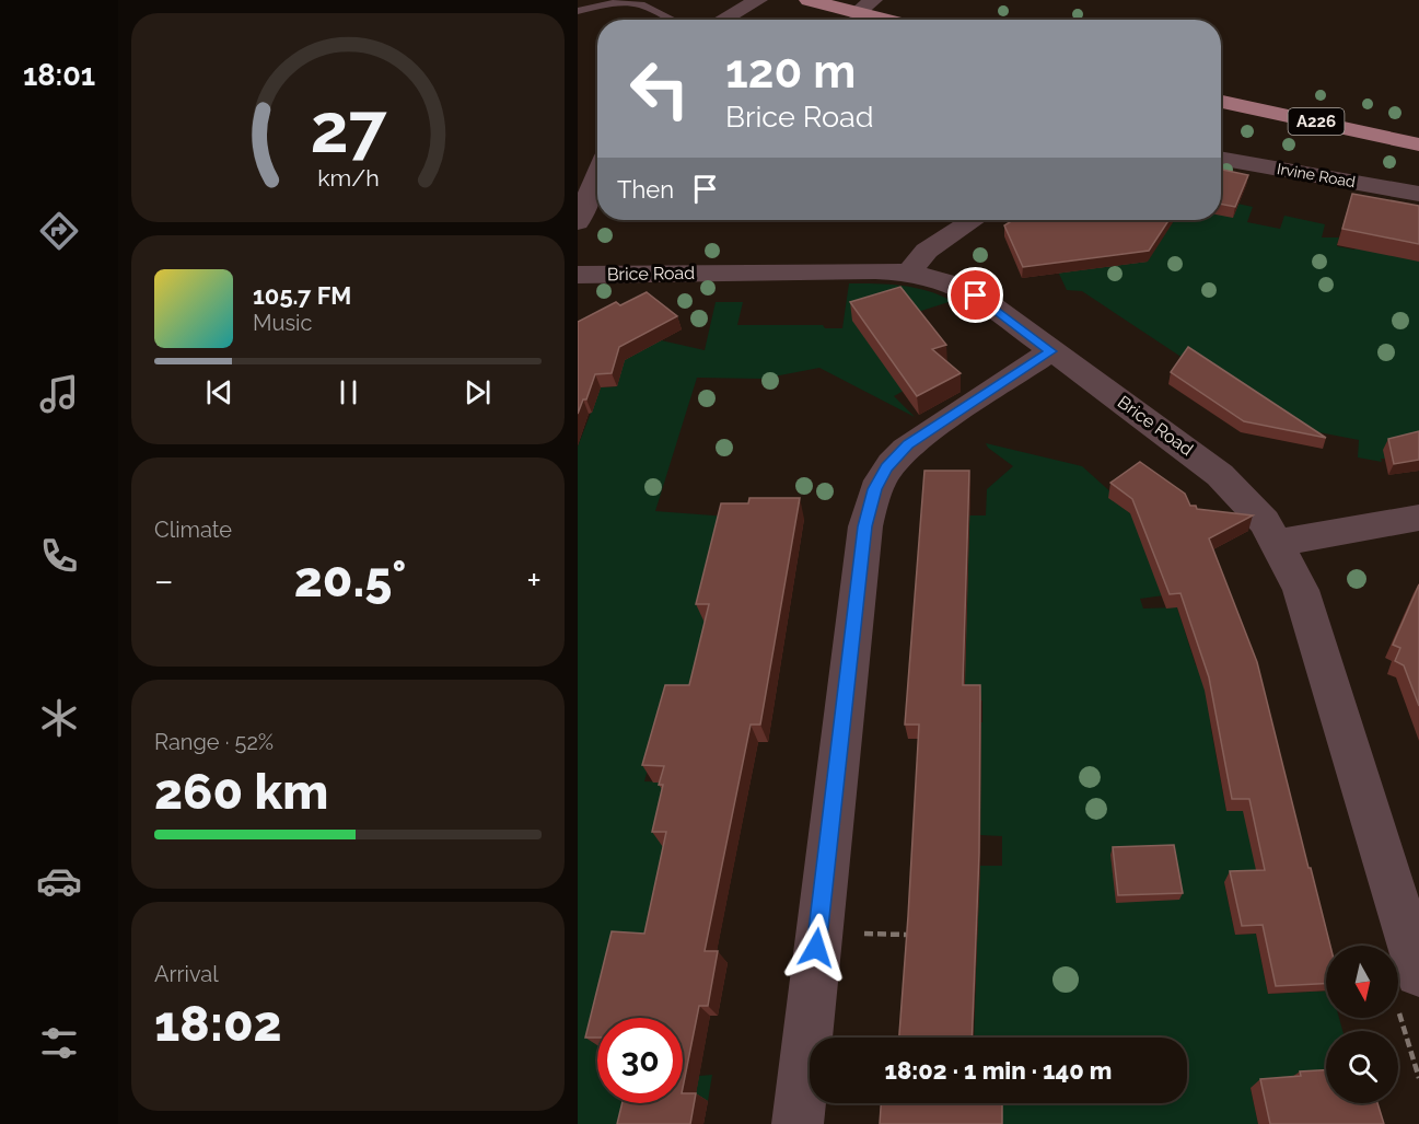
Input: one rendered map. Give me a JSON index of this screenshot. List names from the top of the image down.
{
  "streets": {
    "main road": ["A226"],
    "street": ["Irvine Road", "Brice Road"]
  },
  "north": "bottom",
  "page": {
    "tabs": "18:01",
    "turn": ["120 m", "Brice Road"],
    "then": "Then",
    "song": ["105.7 FM", "Music"],
    "tile": [
      "Climate",
      ["Range · 52%", "260 km"],
      ["Arrival", "18:02"]
    ],
    "heat": ["−", "20.5°", "+"],
    "limit": "30",
    "trip": "18:02 · 1 min · 140 m",
    "gauge": ["27", "km/h"]
  }
}
